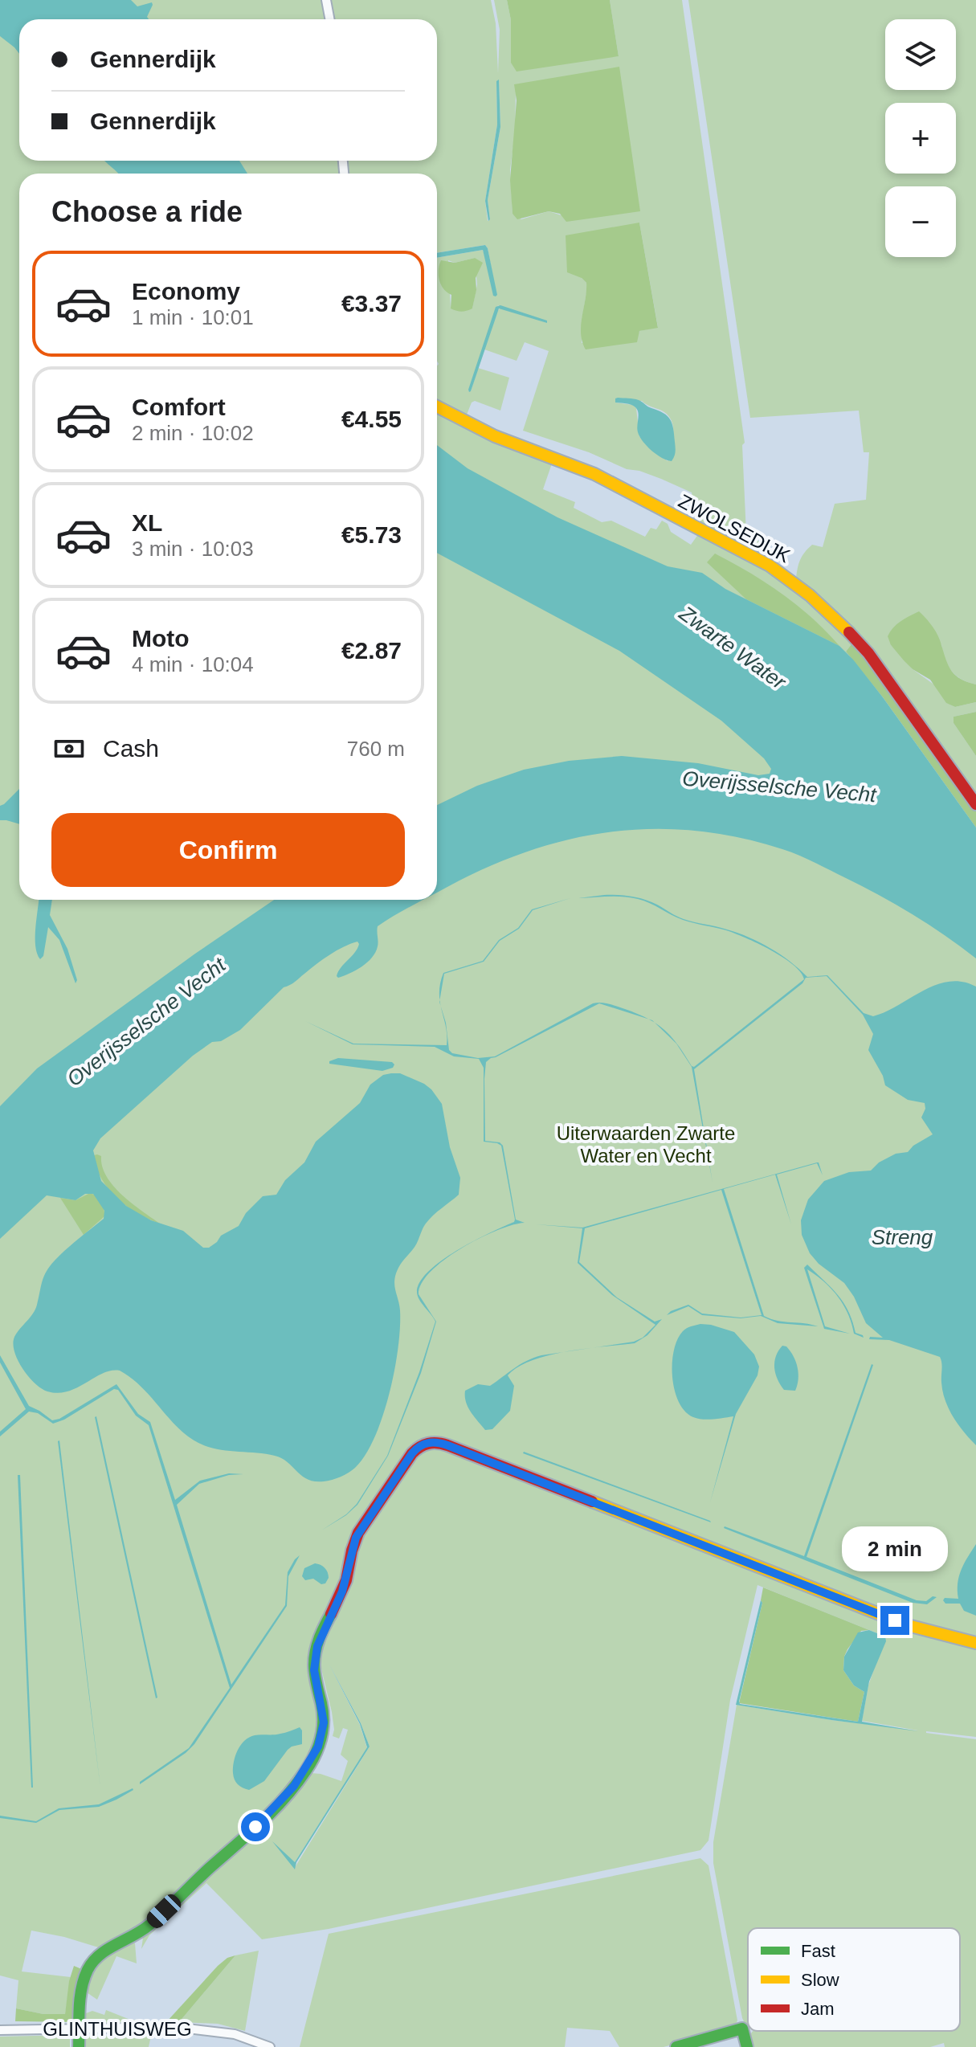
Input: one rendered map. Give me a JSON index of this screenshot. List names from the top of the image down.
{
  "streets": {
    "street": ["ZWOLSEDIJK", "GLINTHUISWEG"]
  },
  "water": ["Zwarte Water", "Overijsselsche Vecht", "Streng"],
  "parks": ["Uiterwaarden Zwarte Water en Vecht"],
  "legend": ["Fast", "Slow", "Jam"],
  "page": {
    "map_buttons": ["+", "−"],
    "banner": ["Gennerdijk", "Gennerdijk"],
    "heading": "Choose a ride",
    "list": [
      {
        "name": "Economy",
        "note": "1 min · 10:01",
        "value": "€3.37"
      },
      {
        "name": "Comfort",
        "note": "2 min · 10:02",
        "value": "€4.55"
      },
      {
        "name": "XL",
        "note": "3 min · 10:03",
        "value": "€5.73"
      },
      {
        "name": "Moto",
        "note": "4 min · 10:04",
        "value": "€2.87"
      }
    ],
    "pay": ["Cash", "760 m"],
    "buttons": "Confirm",
    "bubble": "2 min"
  }
}
